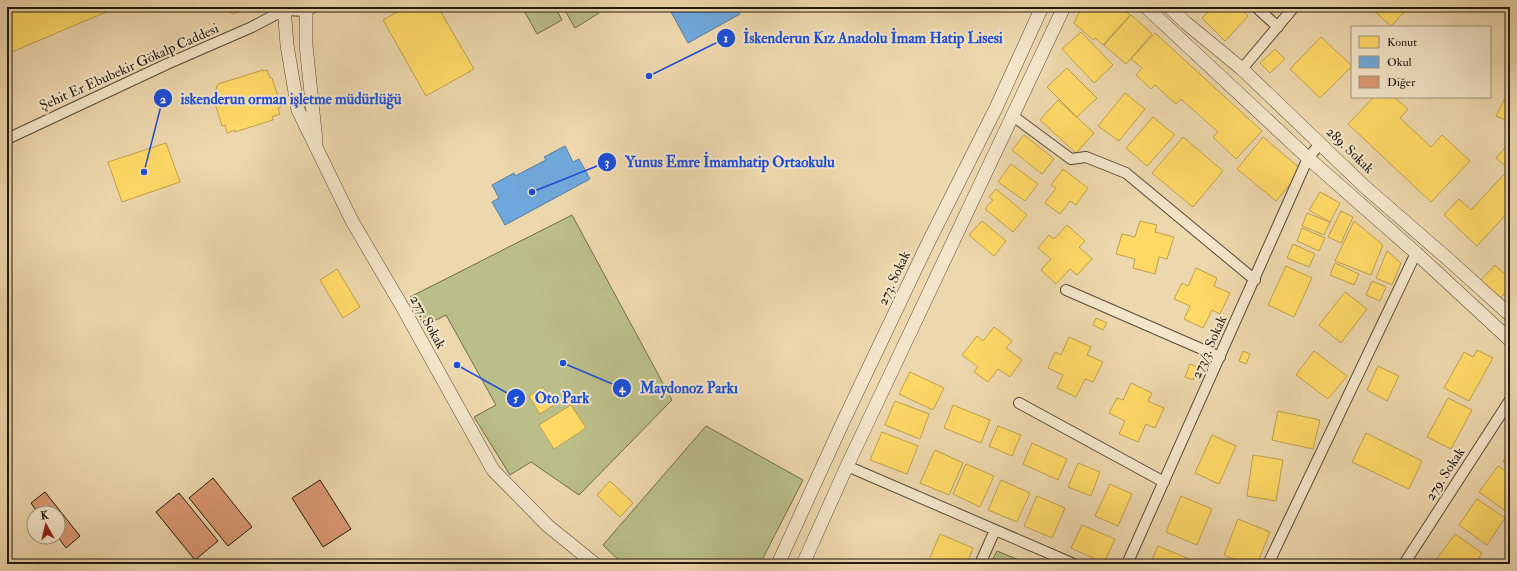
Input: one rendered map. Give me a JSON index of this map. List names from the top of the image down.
{
  "streets": {
    "street": [
      "Şehit Er Ebubekir Gökalp Caddesi",
      "289. Sokak",
      "273. Sokak",
      "277. Sokak",
      "273/3. Sokak",
      "279. Sokak"
    ]
  },
  "crossings": [
    ["Şehit Er Ebubekir Gökalp Caddesi", "277. Sokak"],
    ["289. Sokak", "273/3. Sokak"]
  ],
  "places": [
    "İskenderun Kız Anadolu İmam Hatip Lisesi",
    "iskenderun orman işletme müdürlüğü",
    "Yunus Emre İmamhatip Ortaokulu",
    "Maydonoz Parkı",
    "Oto Park"
  ],
  "legend": ["Konut", "Okul", "Diğer"],
  "north": "top"
}
